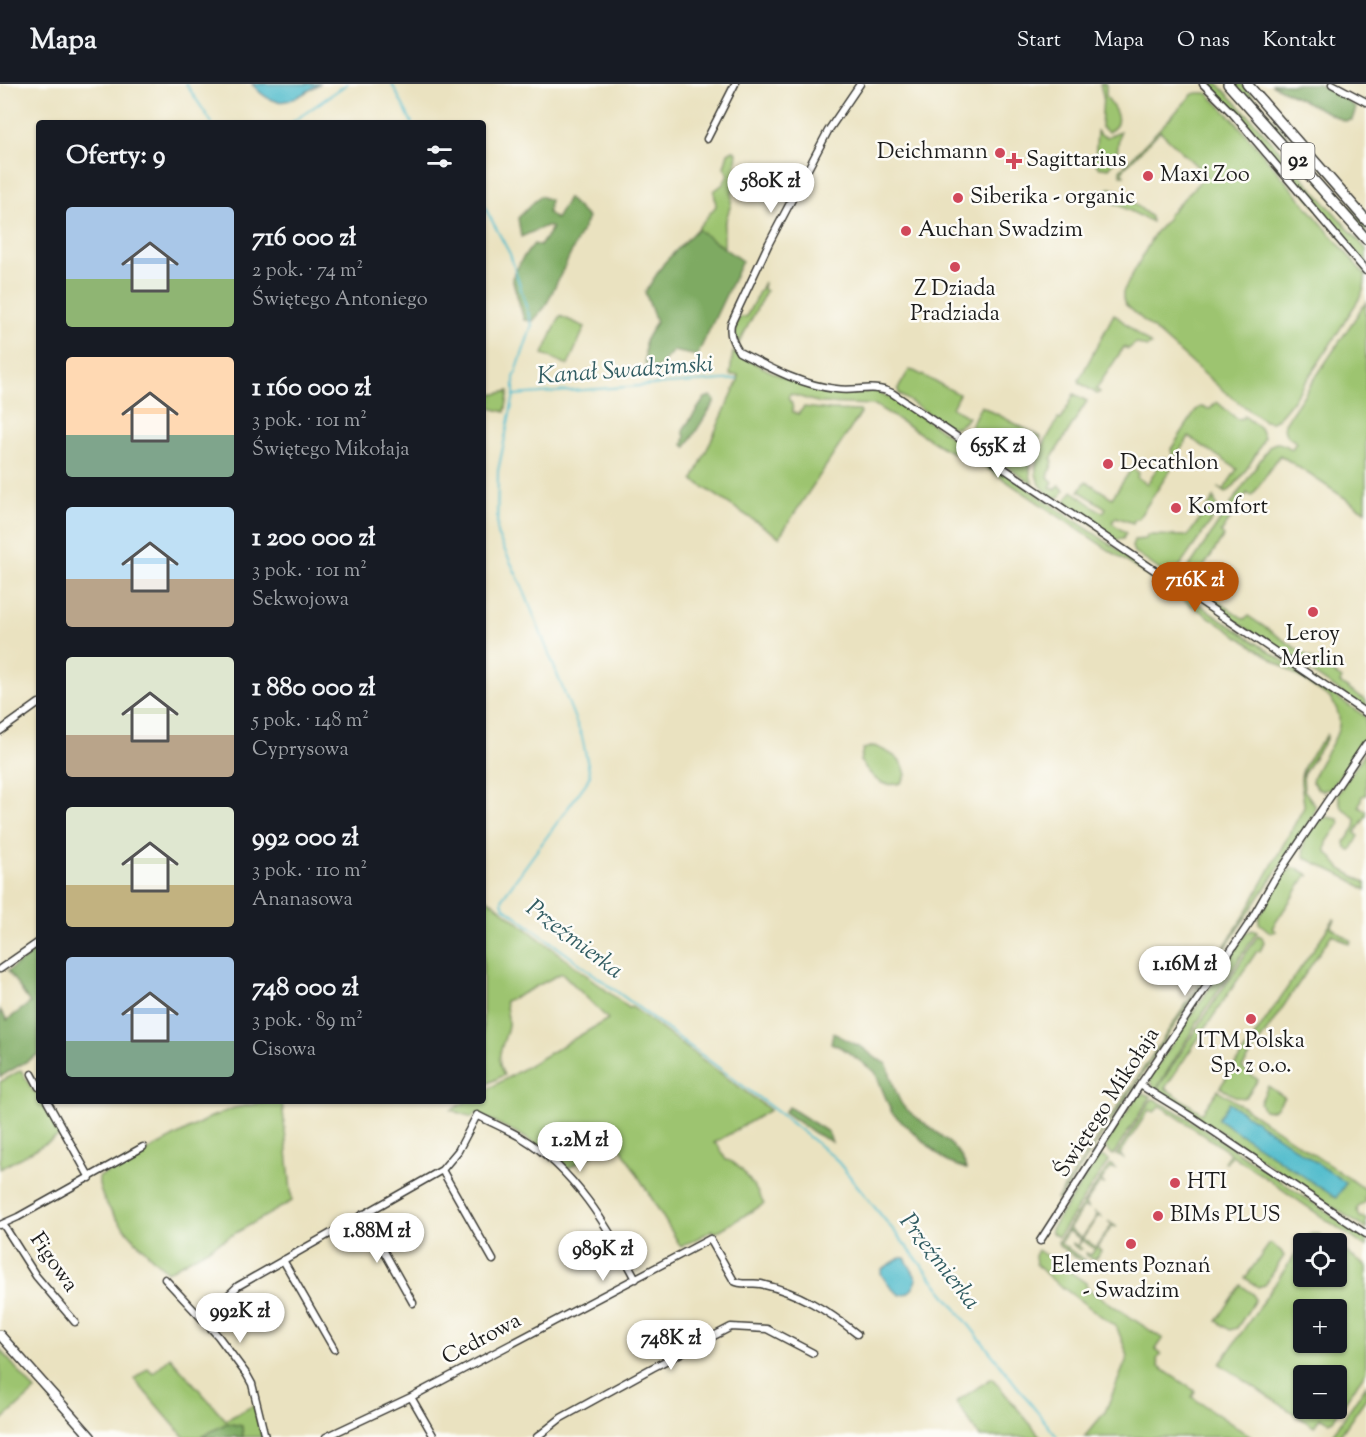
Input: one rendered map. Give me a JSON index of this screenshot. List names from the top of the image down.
{
  "streets": {
    "main road": ["92"],
    "street": ["Świętego Mikołaja", "Figowa", "Cedrowa"]
  },
  "water": ["Kanał Swadzimski", "Przeźmierka"],
  "places": {
    "other": [
      "Deichmann",
      "Maxi Zoo",
      "Siberika - organic",
      "Auchan Swadzim",
      "Z Dziada Pradziada",
      "Decathlon",
      "Komfort",
      "Leroy Merlin",
      "ITM Polska Sp. z o.o.",
      "HTI",
      "BIMs PLUS",
      "Elements Poznań - Swadzim"
    ],
    "health": ["Sagittarius"]
  },
  "page": {
    "header": "Mapa",
    "nav": [
      "Start",
      "Mapa",
      "O nas",
      "Kontakt"
    ],
    "heading": "Oferty: 9",
    "price": [
      "580K zł",
      "655K zł",
      "716K zł",
      "1.16M zł",
      "1.2M zł",
      "1.88M zł",
      "989K zł",
      "992K zł",
      "748K zł"
    ],
    "list": [
      {
        "name": "716 000 zł",
        "note": "2 pok. · 74 m² · Świętego Antoniego"
      },
      {
        "name": "1 160 000 zł",
        "note": "3 pok. · 101 m² · Świętego Mikołaja"
      },
      {
        "name": "1 200 000 zł",
        "note": "3 pok. · 101 m² · Sekwojowa"
      },
      {
        "name": "1 880 000 zł",
        "note": "5 pok. · 148 m² · Cyprysowa"
      },
      {
        "name": "992 000 zł",
        "note": "3 pok. · 110 m² · Ananasowa"
      },
      {
        "name": "748 000 zł",
        "note": "3 pok. · 89 m² · Cisowa"
      }
    ],
    "map_buttons": ["+", "−"]
  }
}
